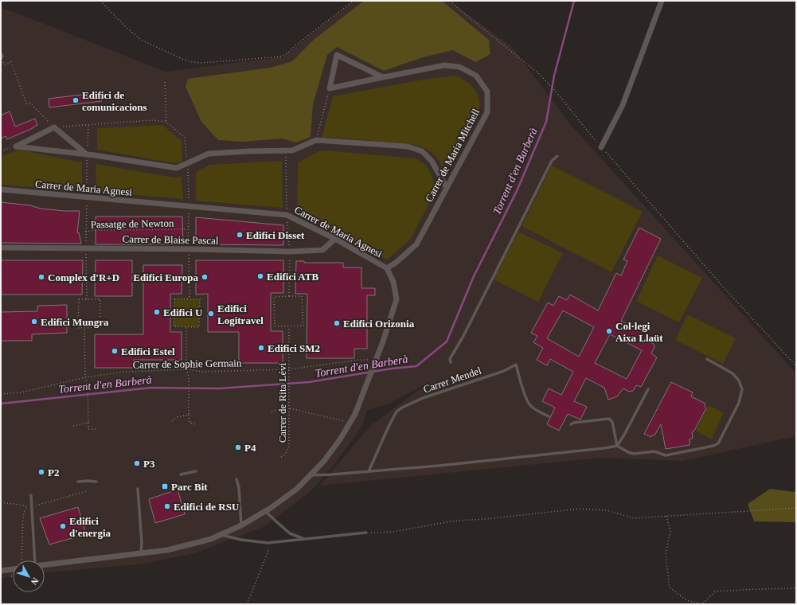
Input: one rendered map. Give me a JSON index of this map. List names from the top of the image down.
{
  "streets": {
    "street": ["Carrer de Maria Mitchell", "Carrer de Maria Agnesi", "Carrer de Blaise Pascal"],
    "lane": ["Carrer Mendel"],
    "path": ["Passatge de Newton", "Carrer de Sophie Germain", "Carrer de Rita Lévi"]
  },
  "crossings": [
    ["Carrer de Maria Mitchell", "Carrer de Maria Agnesi"],
    ["Carrer de Maria Agnesi", "Carrer de Blaise Pascal"],
    ["Carrer de Maria Agnesi", "Carrer de Sophie Germain"],
    ["Carrer de Sophie Germain", "Carrer de Rita Lévi"]
  ],
  "water": ["Torrent d'en Barberà"],
  "places": {
    "other": [
      "Edifici de comunicacions",
      "Edifici Disset",
      "Edifici ATB",
      "Complex d'R+D",
      "Edifici Europa",
      "Edifici U",
      "Edifici Logitravel",
      "Edifici Mungra",
      "Edifici Orizonia",
      "Col·legi Aixa Llaüt",
      "Edifici SM2",
      "Edifici Estel",
      "P4",
      "P3",
      "P2",
      "Edifici de RSU",
      "Edifici d'energia"
    ],
    "transit": ["Parc Bit"]
  },
  "north": "bottom right"
}
